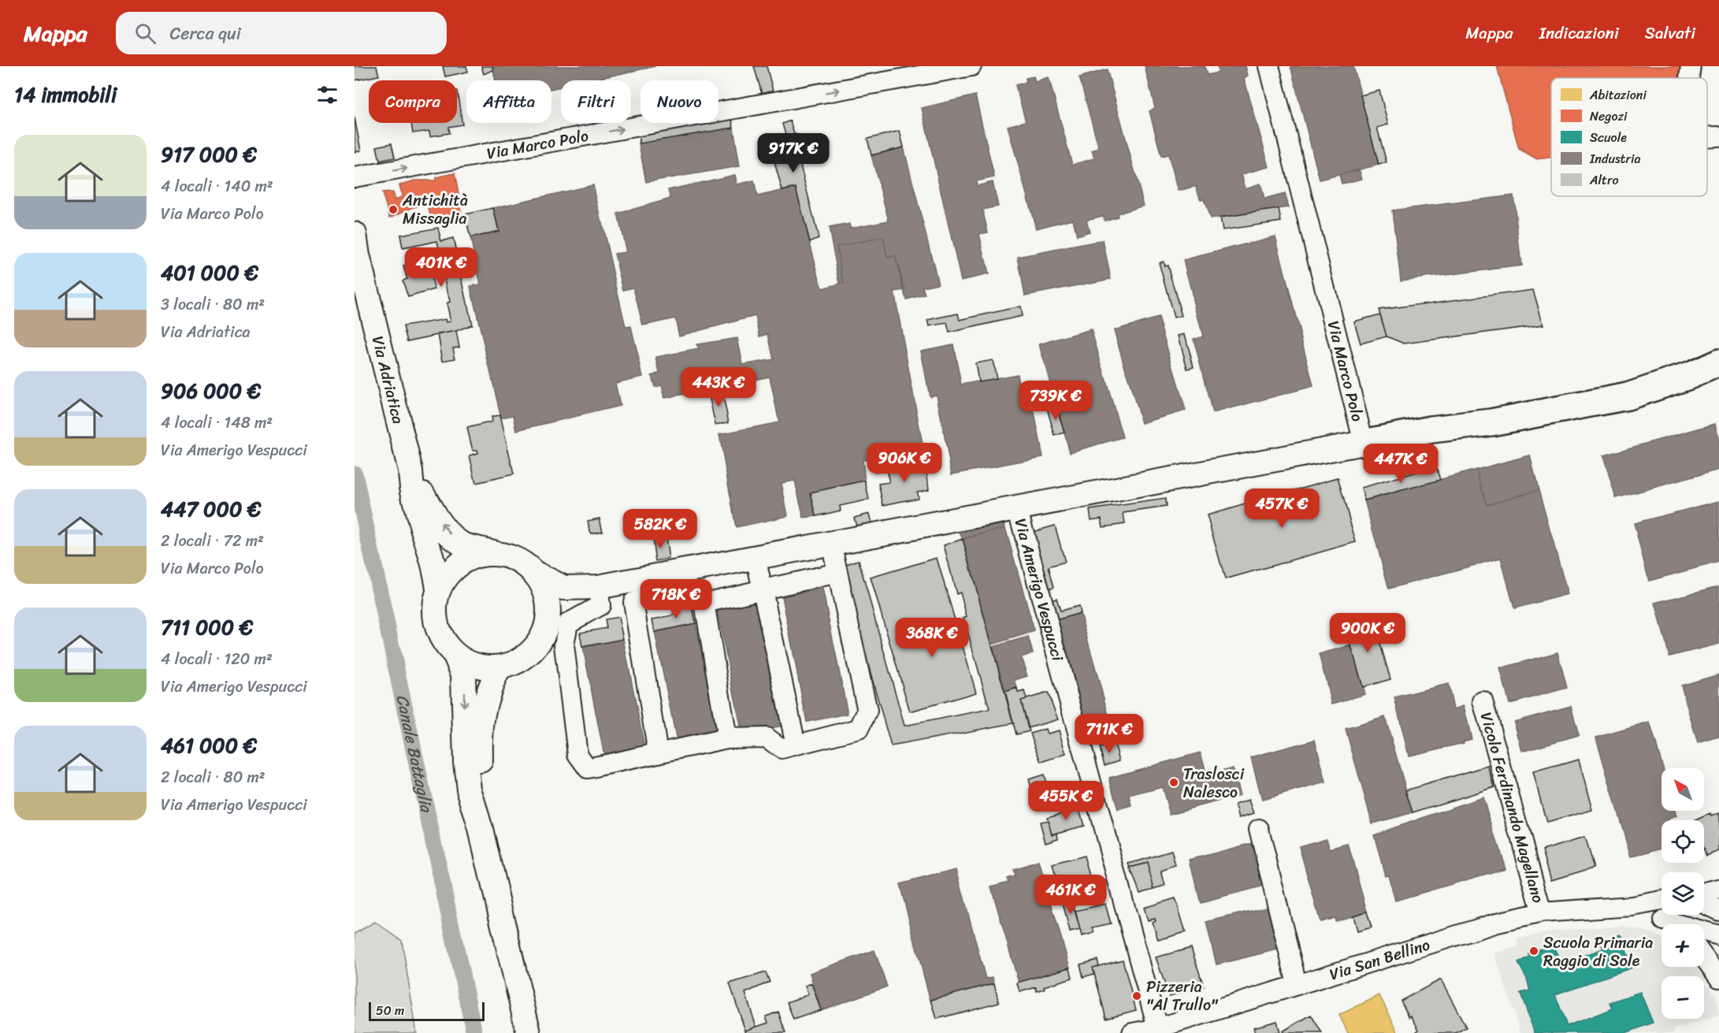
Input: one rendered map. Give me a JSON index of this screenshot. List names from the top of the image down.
{
  "streets": {
    "main road": ["Via Marco Polo", "Via Adriatica", "Via Amerigo Vespucci"],
    "street": ["Vicolo Ferdinando Magellano", "Via San Bellino"]
  },
  "crossings": [
    ["Via Marco Polo", "Via Amerigo Vespucci"],
    ["Via Adriatica", "Via Amerigo Vespucci"],
    ["Via Amerigo Vespucci", "Via San Bellino"],
    ["Vicolo Ferdinando Magellano", "Via San Bellino"]
  ],
  "one_way": ["Via Marco Polo"],
  "water": ["Canale Battaglia"],
  "places": [
    "Antichità Missaglia",
    "Traslosci Nalesco",
    "Scuola Primaria Raggio di Sole",
    "Pizzeria \"Al Trullo\""
  ],
  "legend": [
    "Abitazioni",
    "Negozi",
    "Scuole",
    "Industria",
    "Altro"
  ],
  "scale_bar": "50 m",
  "north": "top left",
  "page": {
    "header": "Mappa",
    "search": "Cerca qui",
    "nav": ["Mappa", "Indicazioni", "Salvati"],
    "heading": "14 immobili",
    "chip": [
      "Compra",
      "Affitta",
      "Filtri",
      "Nuovo"
    ],
    "list": [
      {
        "name": "917 000 €",
        "note": "4 locali · 140 m² · Via Marco Polo"
      },
      {
        "name": "401 000 €",
        "note": "3 locali · 80 m² · Via Adriatica"
      },
      {
        "name": "906 000 €",
        "note": "4 locali · 148 m² · Via Amerigo Vespucci"
      },
      {
        "name": "447 000 €",
        "note": "2 locali · 72 m² · Via Marco Polo"
      },
      {
        "name": "711 000 €",
        "note": "4 locali · 120 m² · Via Amerigo Vespucci"
      },
      {
        "name": "461 000 €",
        "note": "2 locali · 80 m² · Via Amerigo Vespucci"
      }
    ],
    "price": [
      "917K €",
      "401K €",
      "443K €",
      "739K €",
      "906K €",
      "447K €",
      "457K €",
      "582K €",
      "718K €",
      "900K €",
      "368K €",
      "711K €",
      "455K €",
      "461K €"
    ],
    "map_buttons": ["+", "−"],
    "scale": "50 m"
  }
}
